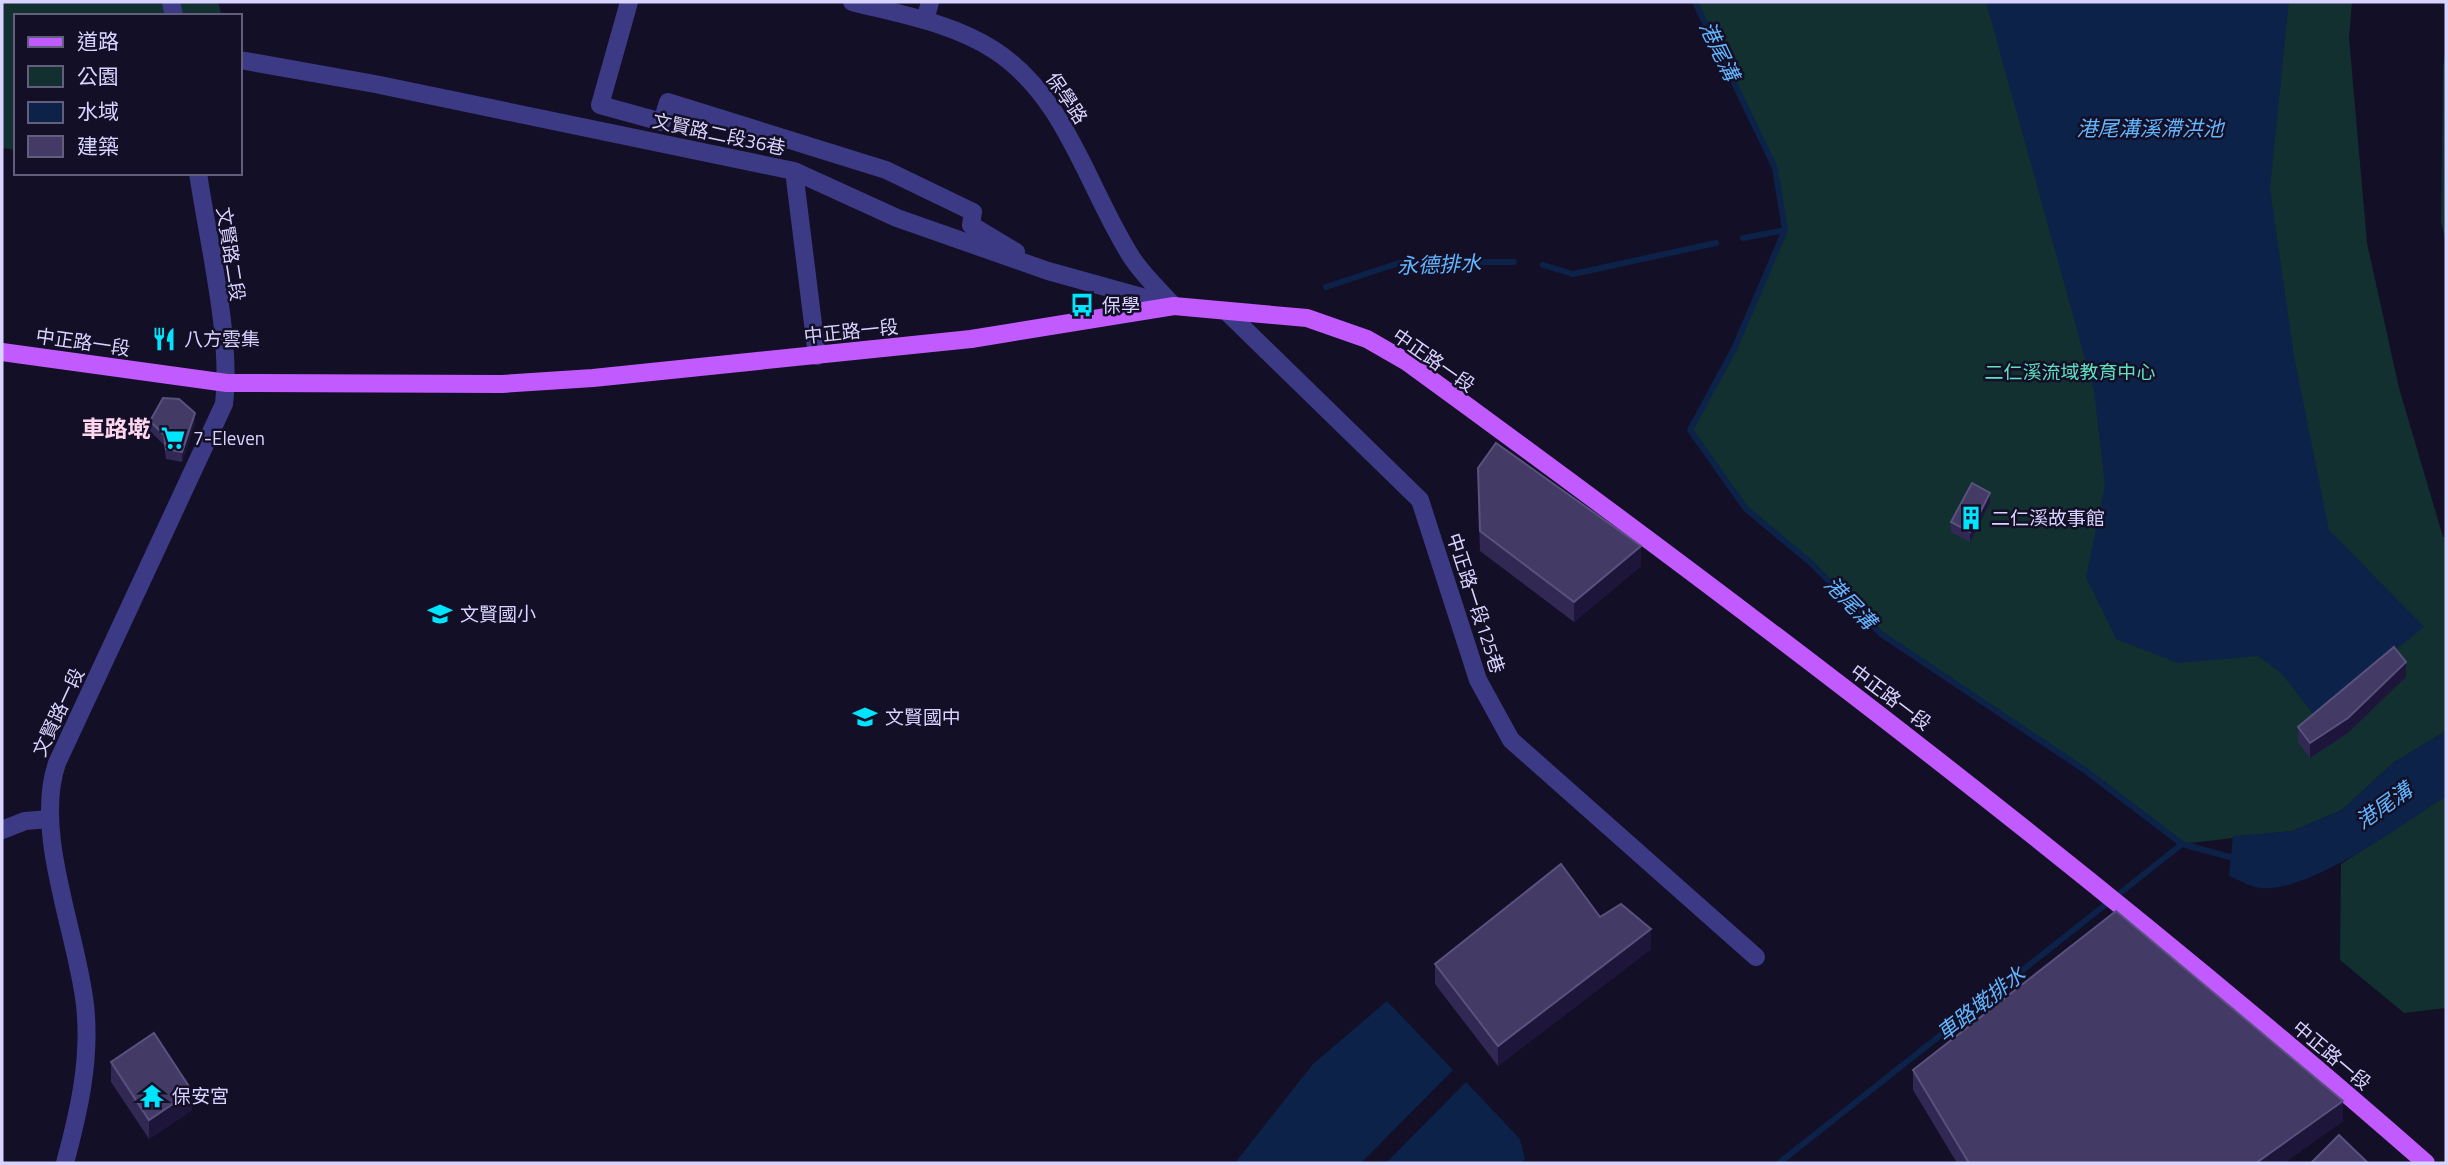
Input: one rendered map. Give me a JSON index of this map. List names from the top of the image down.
{
  "streets": {
    "main road": ["中正路一段"],
    "street": [
      "保學路",
      "文賢路二段36巷",
      "文賢路二段",
      "中正路一段125巷",
      "文賢路一段"
    ]
  },
  "crossings": [
    ["保學路", "文賢路二段36巷"],
    ["保學路", "中正路一段"],
    ["文賢路二段36巷", "中正路一段"],
    ["文賢路二段", "中正路一段"],
    ["文賢路二段", "文賢路一段"],
    ["中正路一段", "中正路一段125巷"],
    ["中正路一段", "文賢路一段"]
  ],
  "districts": ["車路墘"],
  "water": [
    "港尾溝",
    "港尾溝溪滯洪池",
    "永德排水",
    "車路墘排水"
  ],
  "parks": ["二仁溪流域教育中心"],
  "places": {
    "bus stop": ["保學"],
    "restaurant": ["八方雲集"],
    "supermarket": ["7-Eleven"],
    "building": ["二仁溪故事館"],
    "school or university": ["文賢國小", "文賢國中"],
    "temple": ["保安宮"]
  },
  "legend": [
    "道路",
    "公園",
    "水域",
    "建築"
  ]
}
